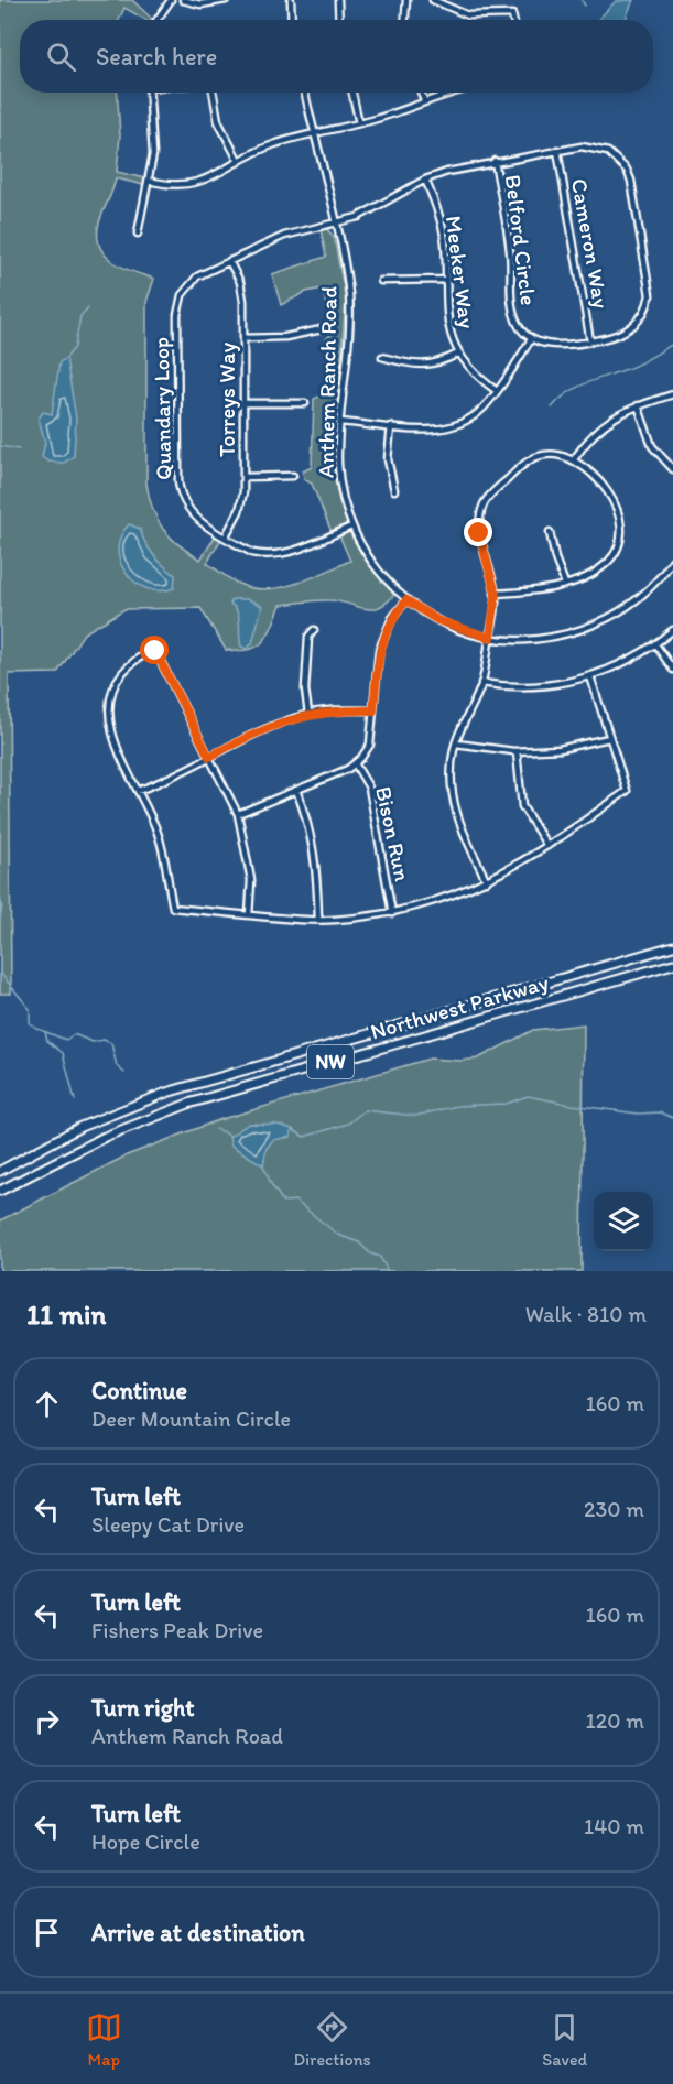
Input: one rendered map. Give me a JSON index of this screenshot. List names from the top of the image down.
{
  "streets": {
    "highway": ["Northwest Parkway", "NW"],
    "street": [
      "Belford Circle",
      "Cameron Way",
      "Meeker Way",
      "Anthem Ranch Road",
      "Torreys Way",
      "Quandary Loop",
      "Bison Run"
    ]
  },
  "crossings": [
    ["Belford Circle", "Cameron Way"],
    ["Belford Circle", "Meeker Way"],
    ["Belford Circle", "Anthem Ranch Road"],
    ["Belford Circle", "Quandary Loop"],
    ["Anthem Ranch Road", "Quandary Loop"],
    ["Torreys Way", "Quandary Loop"]
  ],
  "page": {
    "search": "Search here",
    "heading": ["11 min", "Walk · 810 m"],
    "list": [
      ["Continue", "Deer Mountain Circle", "160 m"],
      ["Turn left", "Sleepy Cat Drive", "230 m"],
      ["Turn left", "Fishers Peak Drive", "160 m"],
      ["Turn right", "Anthem Ranch Road", "120 m"],
      ["Turn left", "Hope Circle", "140 m"],
      "Arrive at destination"
    ],
    "nav": ["Map", "Directions", "Saved"]
  }
}
